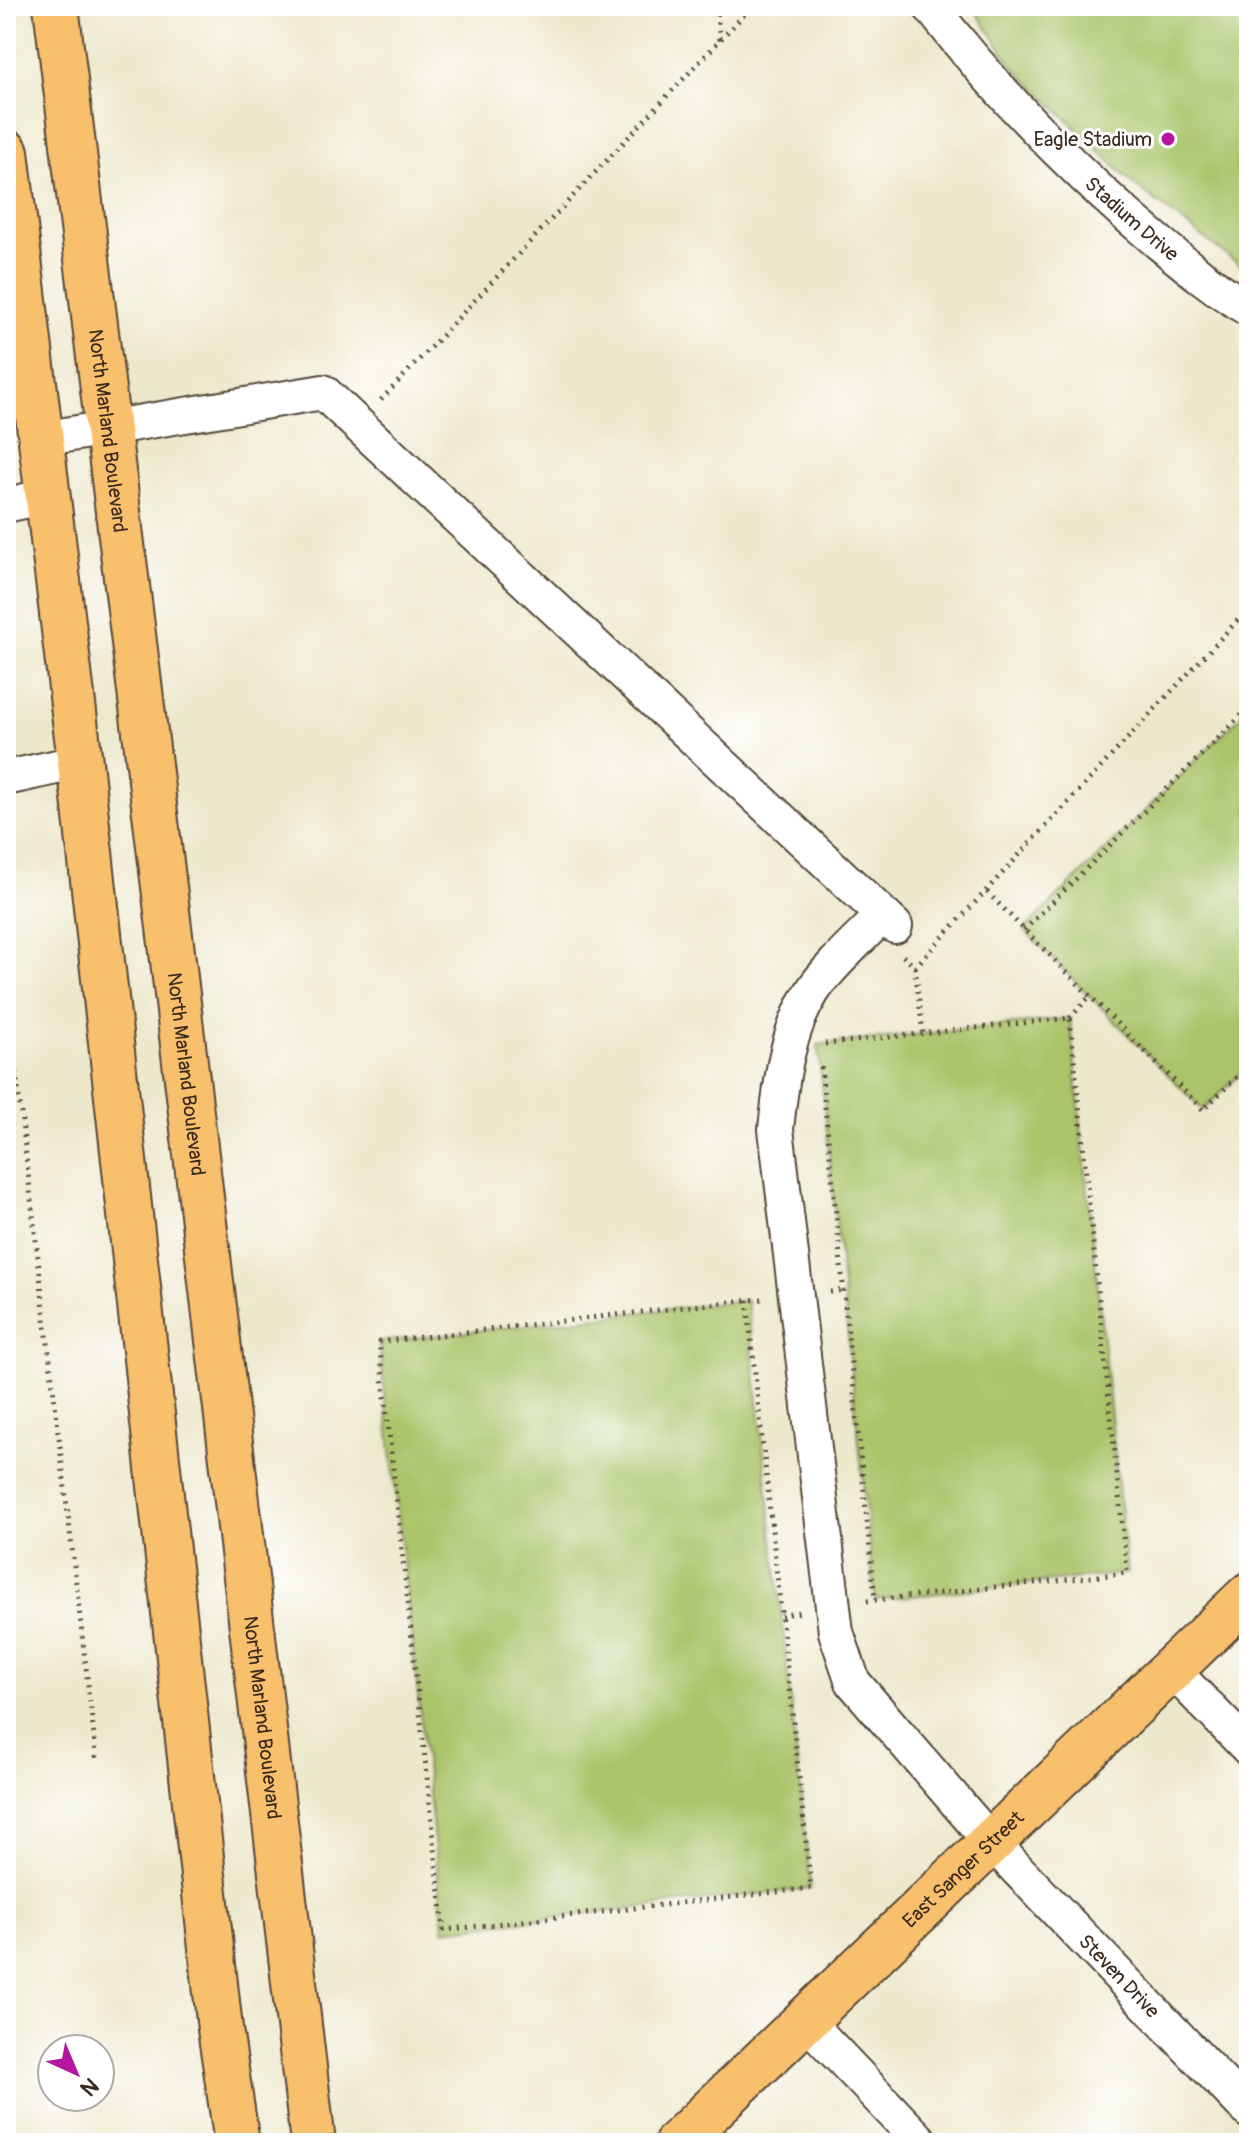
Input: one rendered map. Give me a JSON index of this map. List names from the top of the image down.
{
  "streets": {
    "main road": ["North Marland Boulevard", "East Sanger Street"],
    "street": ["Stadium Drive", "Steven Drive"]
  },
  "crossings": [
    ["East Sanger Street", "Steven Drive"]
  ],
  "places": ["Eagle Stadium"],
  "north": "bottom right"
}
